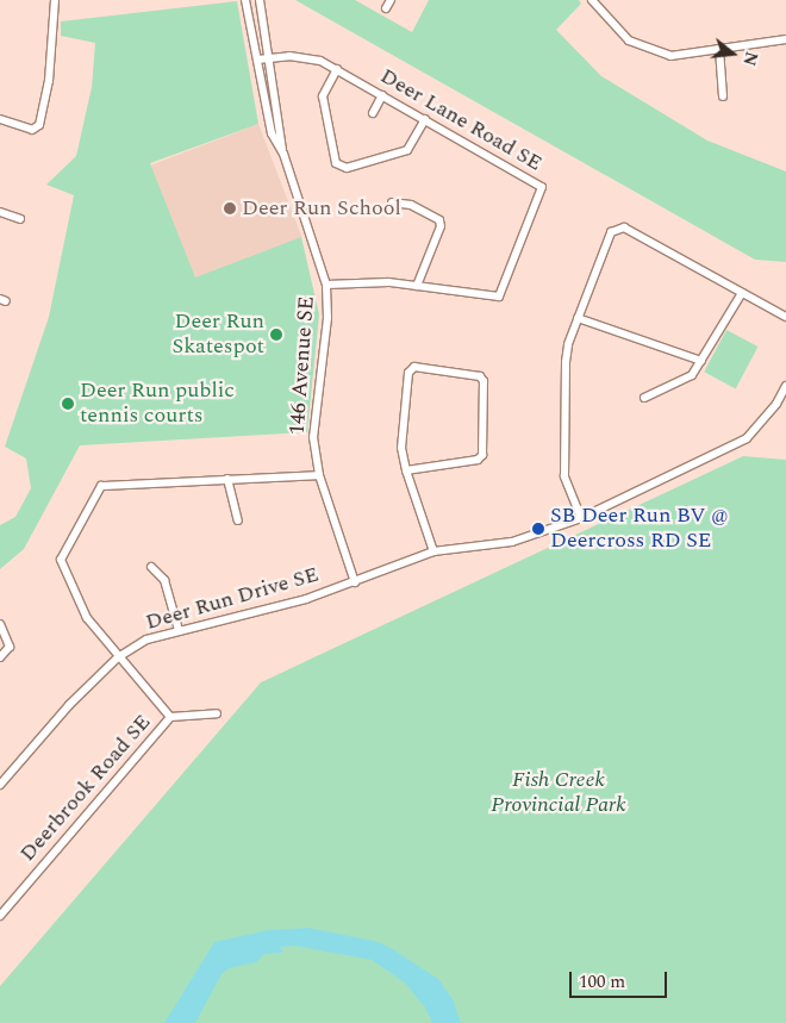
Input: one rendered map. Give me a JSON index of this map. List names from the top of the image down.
{
  "streets": {
    "street": [
      "Deer Lane Road SE",
      "146 Avenue SE",
      "Deer Run Drive SE",
      "Deerbrook Road SE"
    ]
  },
  "crossings": [
    ["Deer Lane Road SE", "146 Avenue SE"],
    ["146 Avenue SE", "Deer Run Drive SE"],
    ["Deer Run Drive SE", "Deerbrook Road SE"]
  ],
  "parks": ["Fish Creek Provincial Park"],
  "places": [
    "Deer Run School",
    "Deer Run Skatespot",
    "Deer Run public tennis courts",
    "SB Deer Run BV @ Deercross RD SE"
  ],
  "scale_bar": "100 m",
  "north": "right"
}
